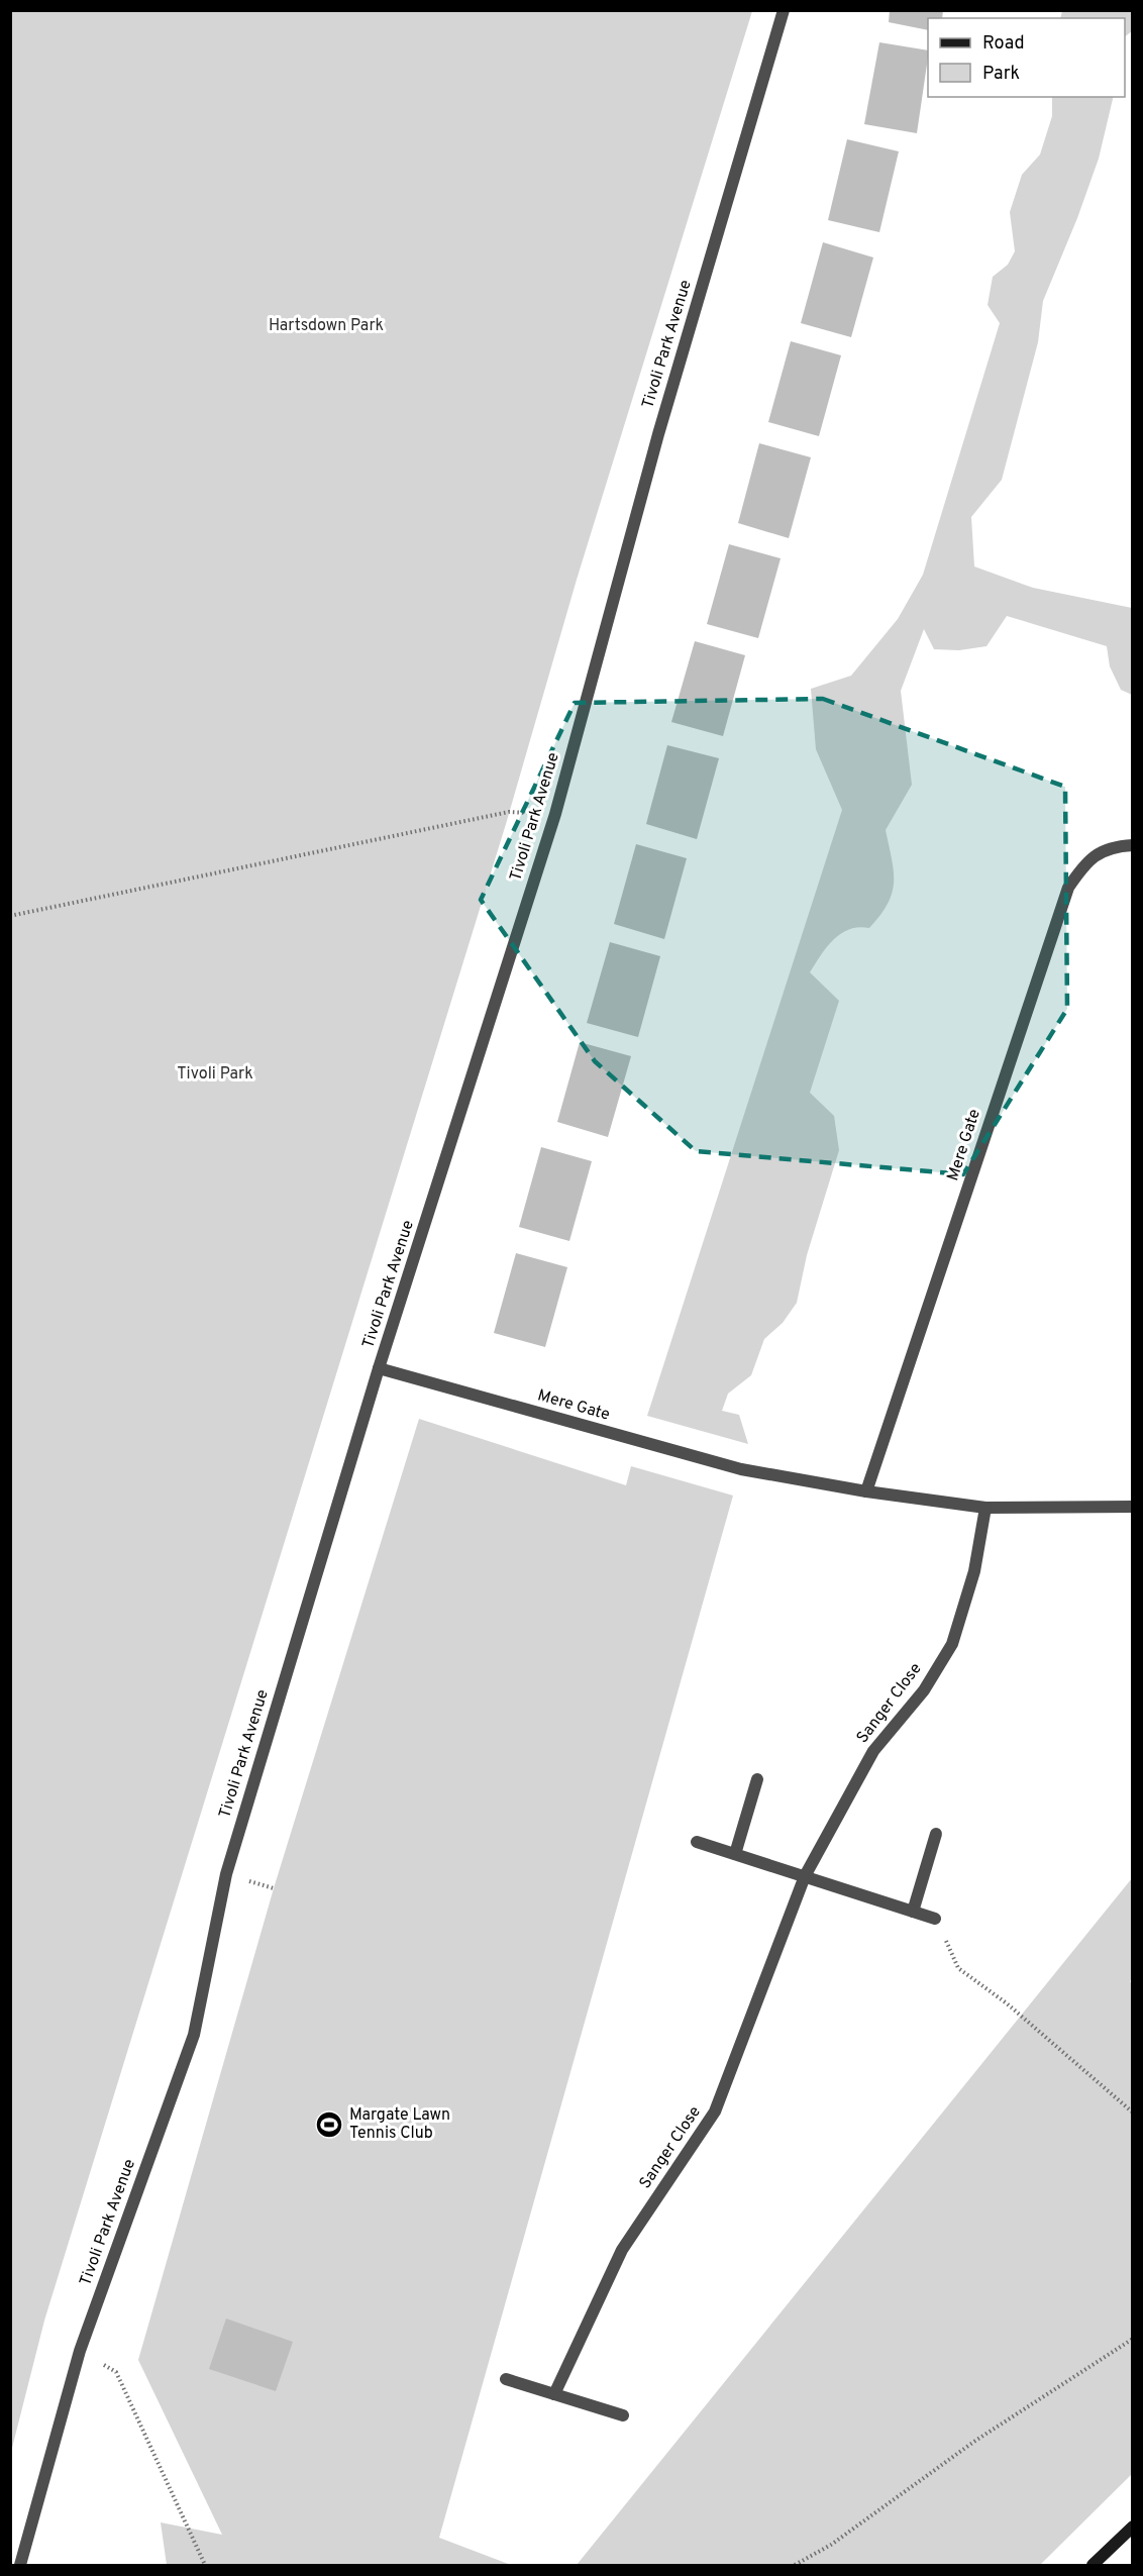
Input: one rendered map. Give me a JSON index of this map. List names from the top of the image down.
{
  "streets": {
    "street": ["Tivoli Park Avenue", "Mere Gate", "Sanger Close"]
  },
  "crossings": [
    ["Tivoli Park Avenue", "Mere Gate"],
    ["Mere Gate", "Sanger Close"]
  ],
  "parks": ["Hartsdown Park", "Tivoli Park"],
  "places": {
    "sports": ["Margate Lawn Tennis Club"]
  },
  "legend": ["Road", "Park"]
}
